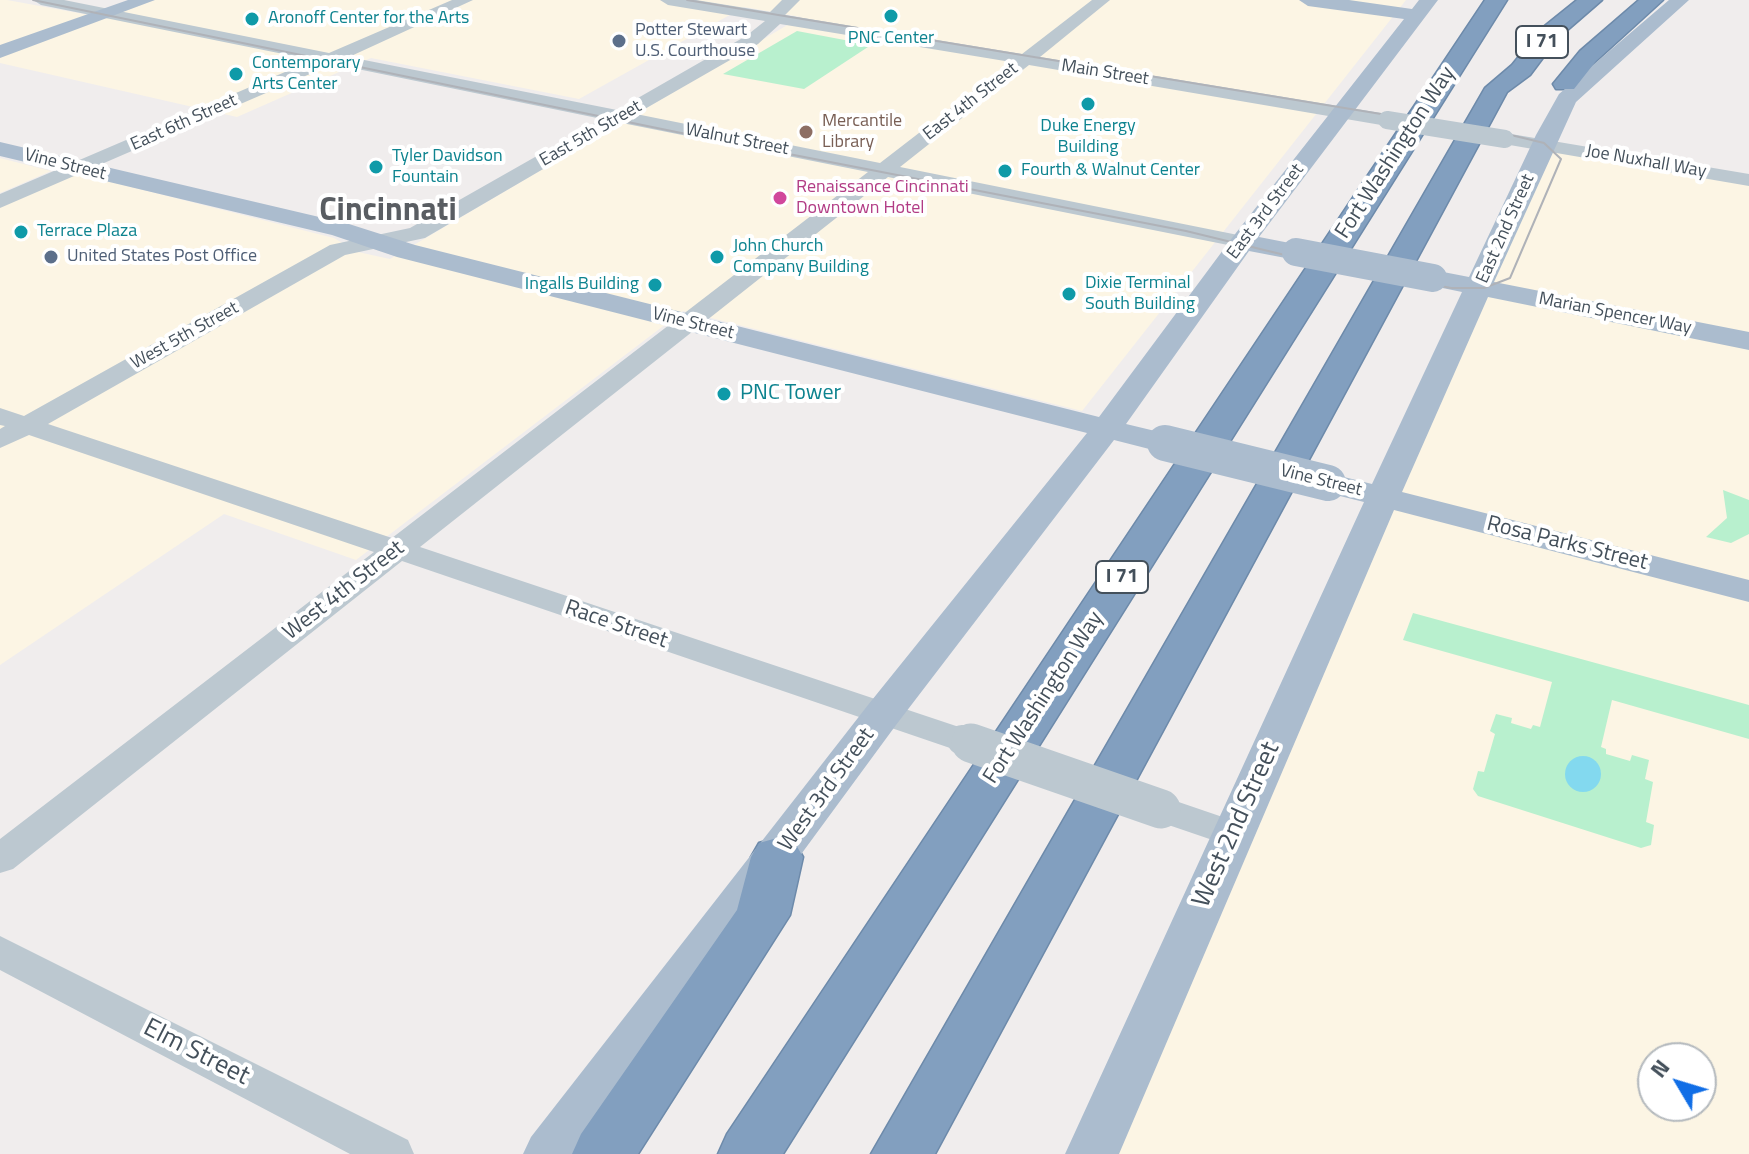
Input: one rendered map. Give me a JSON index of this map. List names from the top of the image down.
{
  "streets": {
    "highway": ["I 71", "Fort Washington Way"],
    "main road": [
      "Walnut Street",
      "Vine Street",
      "East 3rd Street",
      "East 2nd Street",
      "Marian Spencer Way",
      "Rosa Parks Street",
      "West 3rd Street",
      "West 2nd Street"
    ],
    "street": [
      "Main Street",
      "East 4th Street",
      "East 6th Street",
      "East 5th Street",
      "Joe Nuxhall Way",
      "West 5th Street",
      "West 4th Street",
      "Race Street",
      "Elm Street"
    ]
  },
  "crossings": [
    ["Main Street", "East 4th Street"],
    ["Main Street", "East 5th Street"],
    ["Main Street", "Joe Nuxhall Way"],
    ["Main Street", "East 3rd Street"],
    ["Main Street", "East 2nd Street"],
    ["East 4th Street", "Walnut Street"],
    ["East 4th Street", "Vine Street"],
    ["East 4th Street", "West 4th Street"],
    ["East 6th Street", "Walnut Street"],
    ["East 6th Street", "Vine Street"],
    ["East 5th Street", "Walnut Street"],
    ["East 5th Street", "Vine Street"],
    ["East 5th Street", "West 5th Street"],
    ["Walnut Street", "East 3rd Street"],
    ["Walnut Street", "East 2nd Street"],
    ["Walnut Street", "Marian Spencer Way"],
    ["Joe Nuxhall Way", "East 2nd Street"],
    ["Vine Street", "East 3rd Street"],
    ["Vine Street", "East 2nd Street"],
    ["Vine Street", "West 5th Street"],
    ["Vine Street", "Rosa Parks Street"],
    ["Vine Street", "West 4th Street"],
    ["Vine Street", "West 3rd Street"],
    ["Vine Street", "West 2nd Street"],
    ["East 3rd Street", "West 3rd Street"],
    ["East 2nd Street", "Marian Spencer Way"],
    ["East 2nd Street", "Rosa Parks Street"],
    ["East 2nd Street", "West 2nd Street"],
    ["West 5th Street", "Race Street"],
    ["Rosa Parks Street", "West 2nd Street"],
    ["West 4th Street", "Race Street"],
    ["Race Street", "West 3rd Street"],
    ["Race Street", "West 2nd Street"]
  ],
  "districts": ["Cincinnati"],
  "places": [
    "PNC Center",
    "Aronoff Center for the Arts",
    "Potter Stewart U.S. Courthouse",
    "Contemporary Arts Center",
    "Duke Energy Building",
    "Mercantile Library",
    "Tyler Davidson Fountain",
    "Fourth & Walnut Center",
    "Renaissance Cincinnati Downtown Hotel",
    "Terrace Plaza",
    "United States Post Office",
    "John Church Company Building",
    "Ingalls Building",
    "Dixie Terminal South Building",
    "PNC Tower"
  ],
  "north": "top left"
}
